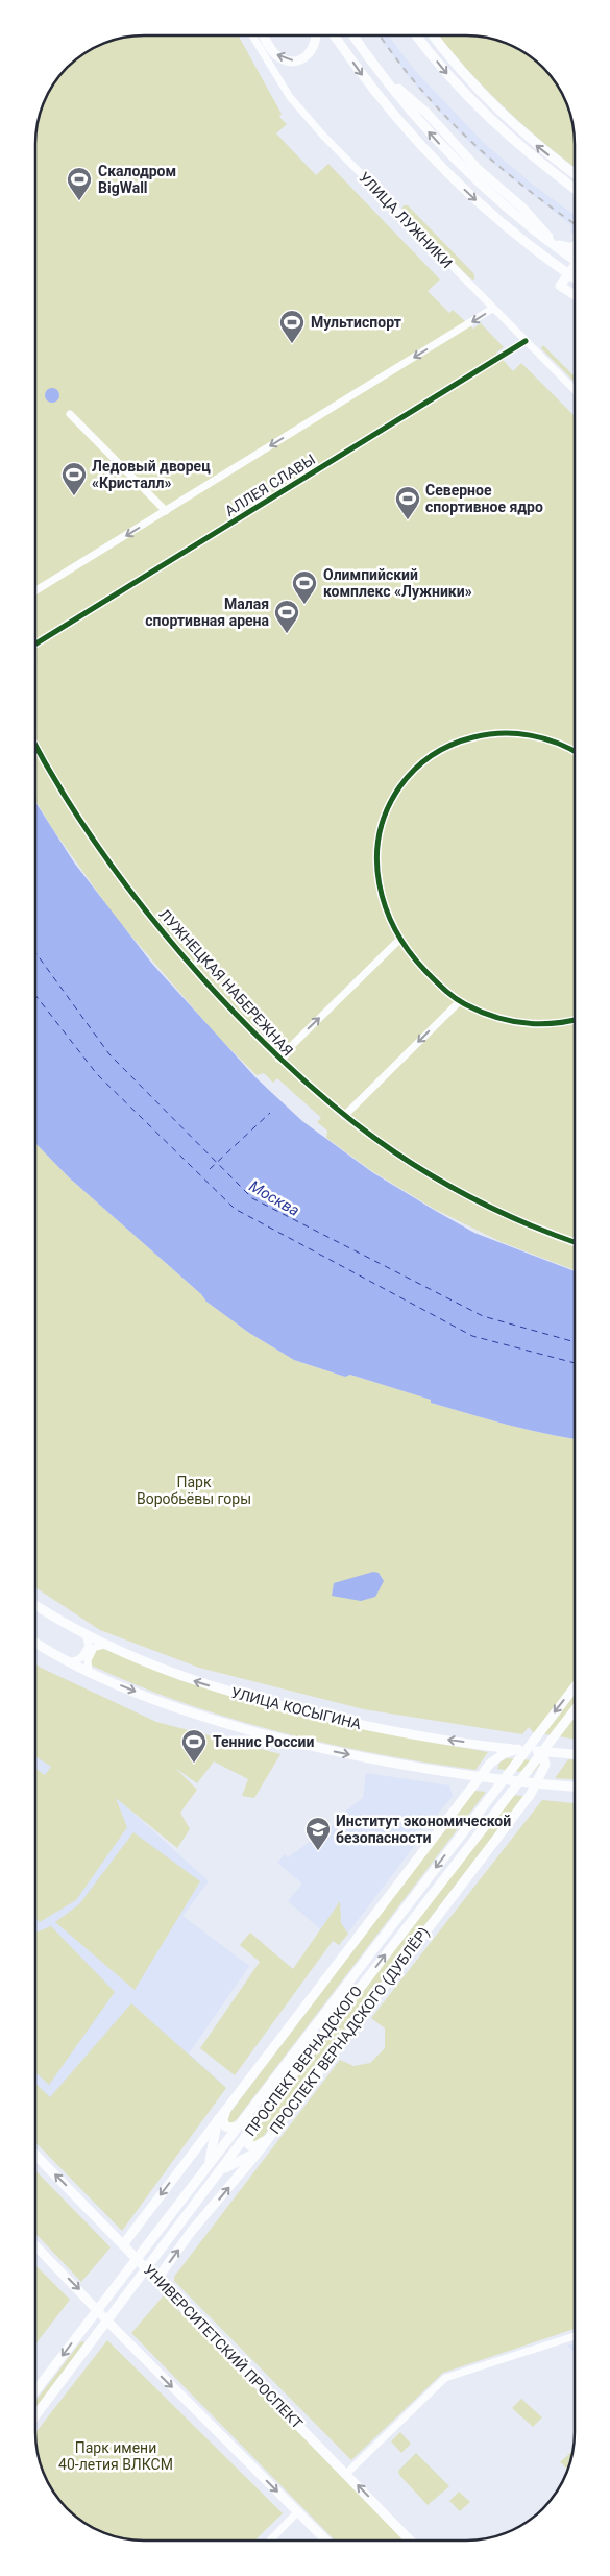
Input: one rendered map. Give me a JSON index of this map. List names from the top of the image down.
{
  "streets": {
    "main road": [
      "УЛИЦА КОСЫГИНА",
      "ПРОСПЕКТ ВЕРНАДСКОГО (ДУБЛЁР)",
      "ПРОСПЕКТ ВЕРНАДСКОГО",
      "УНИВЕРСИТЕТСКИЙ ПРОСПЕКТ"
    ],
    "street": ["УЛИЦА ЛУЖНИКИ", "АЛЛЕЯ СЛАВЫ", "ЛУЖНЕЦКАЯ НАБЕРЕЖНАЯ"]
  },
  "crossings": [
    ["УЛИЦА ЛУЖНИКИ", "АЛЛЕЯ СЛАВЫ"],
    ["ПРОСПЕКТ ВЕРНАДСКОГО (ДУБЛЁР)", "УНИВЕРСИТЕТСКИЙ ПРОСПЕКТ"],
    ["ПРОСПЕКТ ВЕРНАДСКОГО", "УНИВЕРСИТЕТСКИЙ ПРОСПЕКТ"]
  ],
  "water": ["Москва"],
  "parks": ["Парк Воробьёвы горы", "Парк имени 40-летия ВЛКСМ"],
  "places": {
    "sports": [
      "Скалодром BigWall",
      "Мультиспорт",
      "Ледовый дворец «Кристалл»",
      "Северное спортивное ядро",
      "Олимпийский комплекс «Лужники»",
      "Малая спортивная арена",
      "Теннис России"
    ],
    "school or university": ["Институт экономической безопасности"]
  }
}
